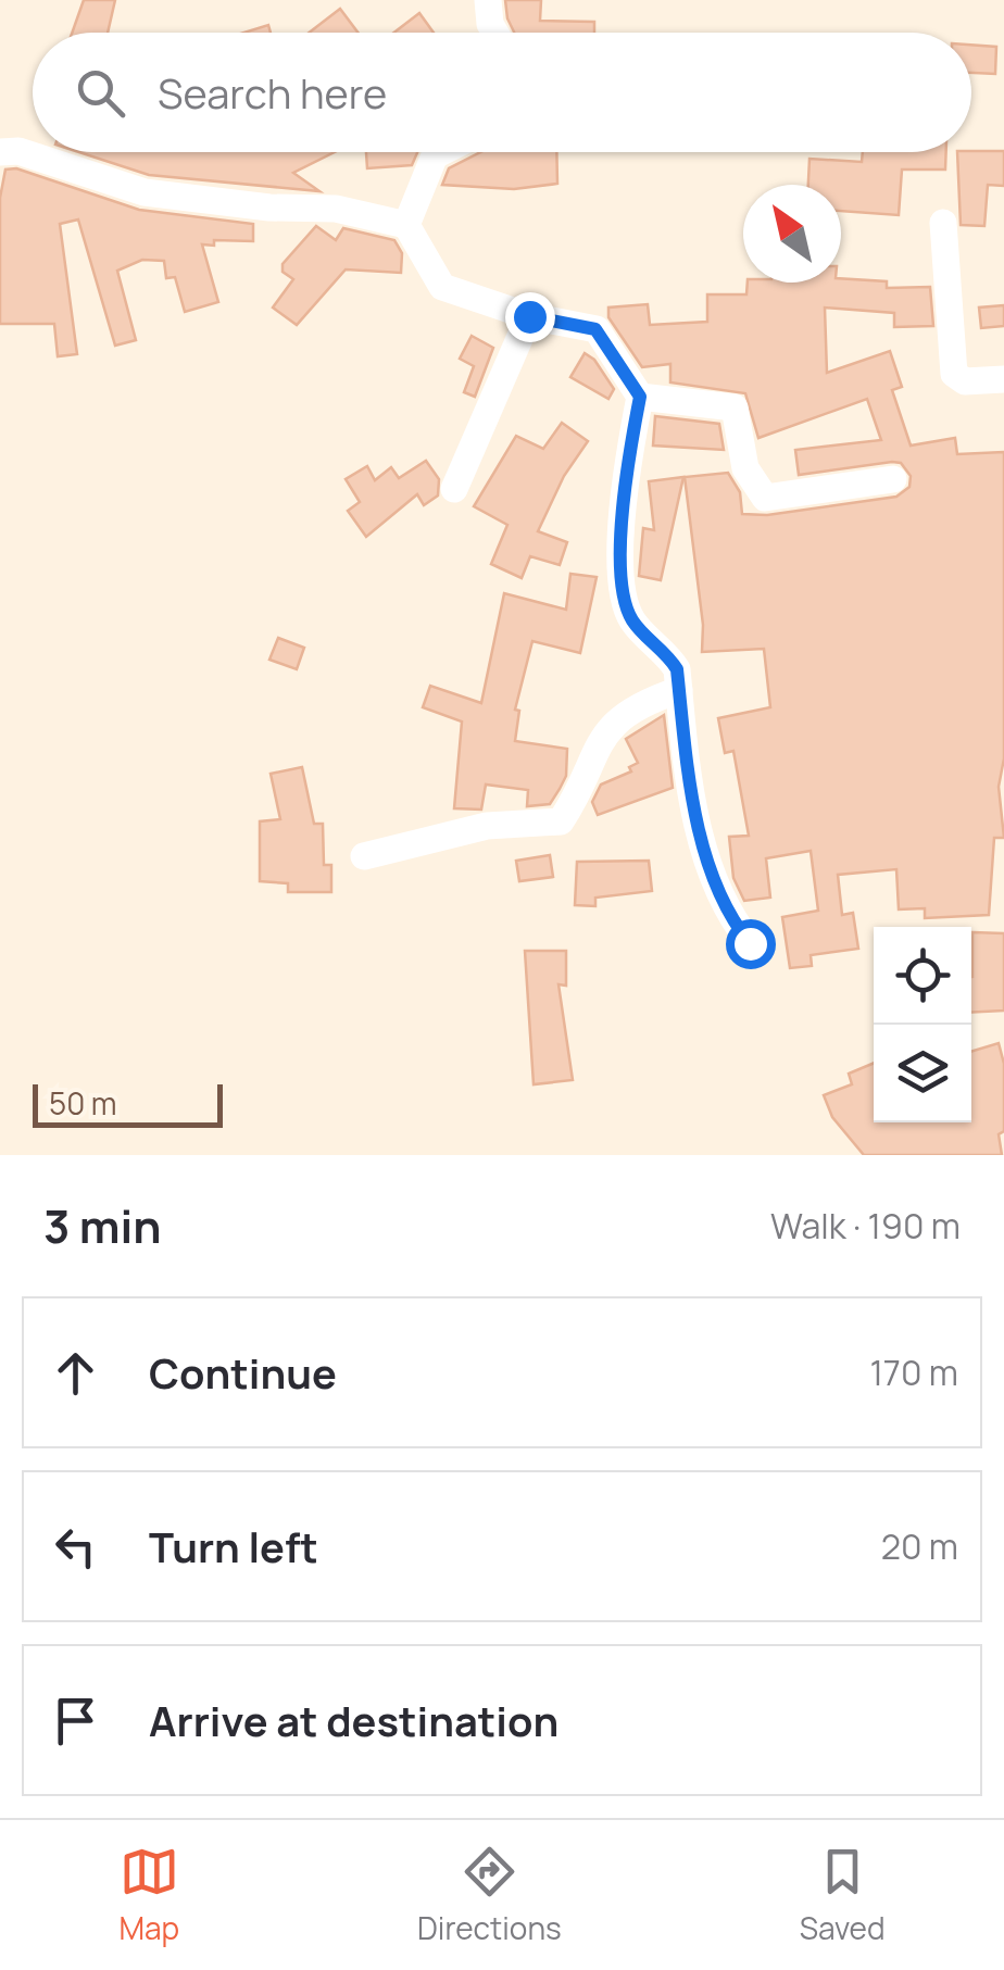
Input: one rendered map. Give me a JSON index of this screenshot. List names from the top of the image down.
{
  "scale_bar": "50 m",
  "north": "top left",
  "page": {
    "search": "Search here",
    "scale": "50 m",
    "heading": ["3 min", "Walk · 190 m"],
    "list": [
      ["Continue", "170 m"],
      ["Turn left", "20 m"],
      "Arrive at destination"
    ],
    "nav": ["Map", "Directions", "Saved"]
  }
}
